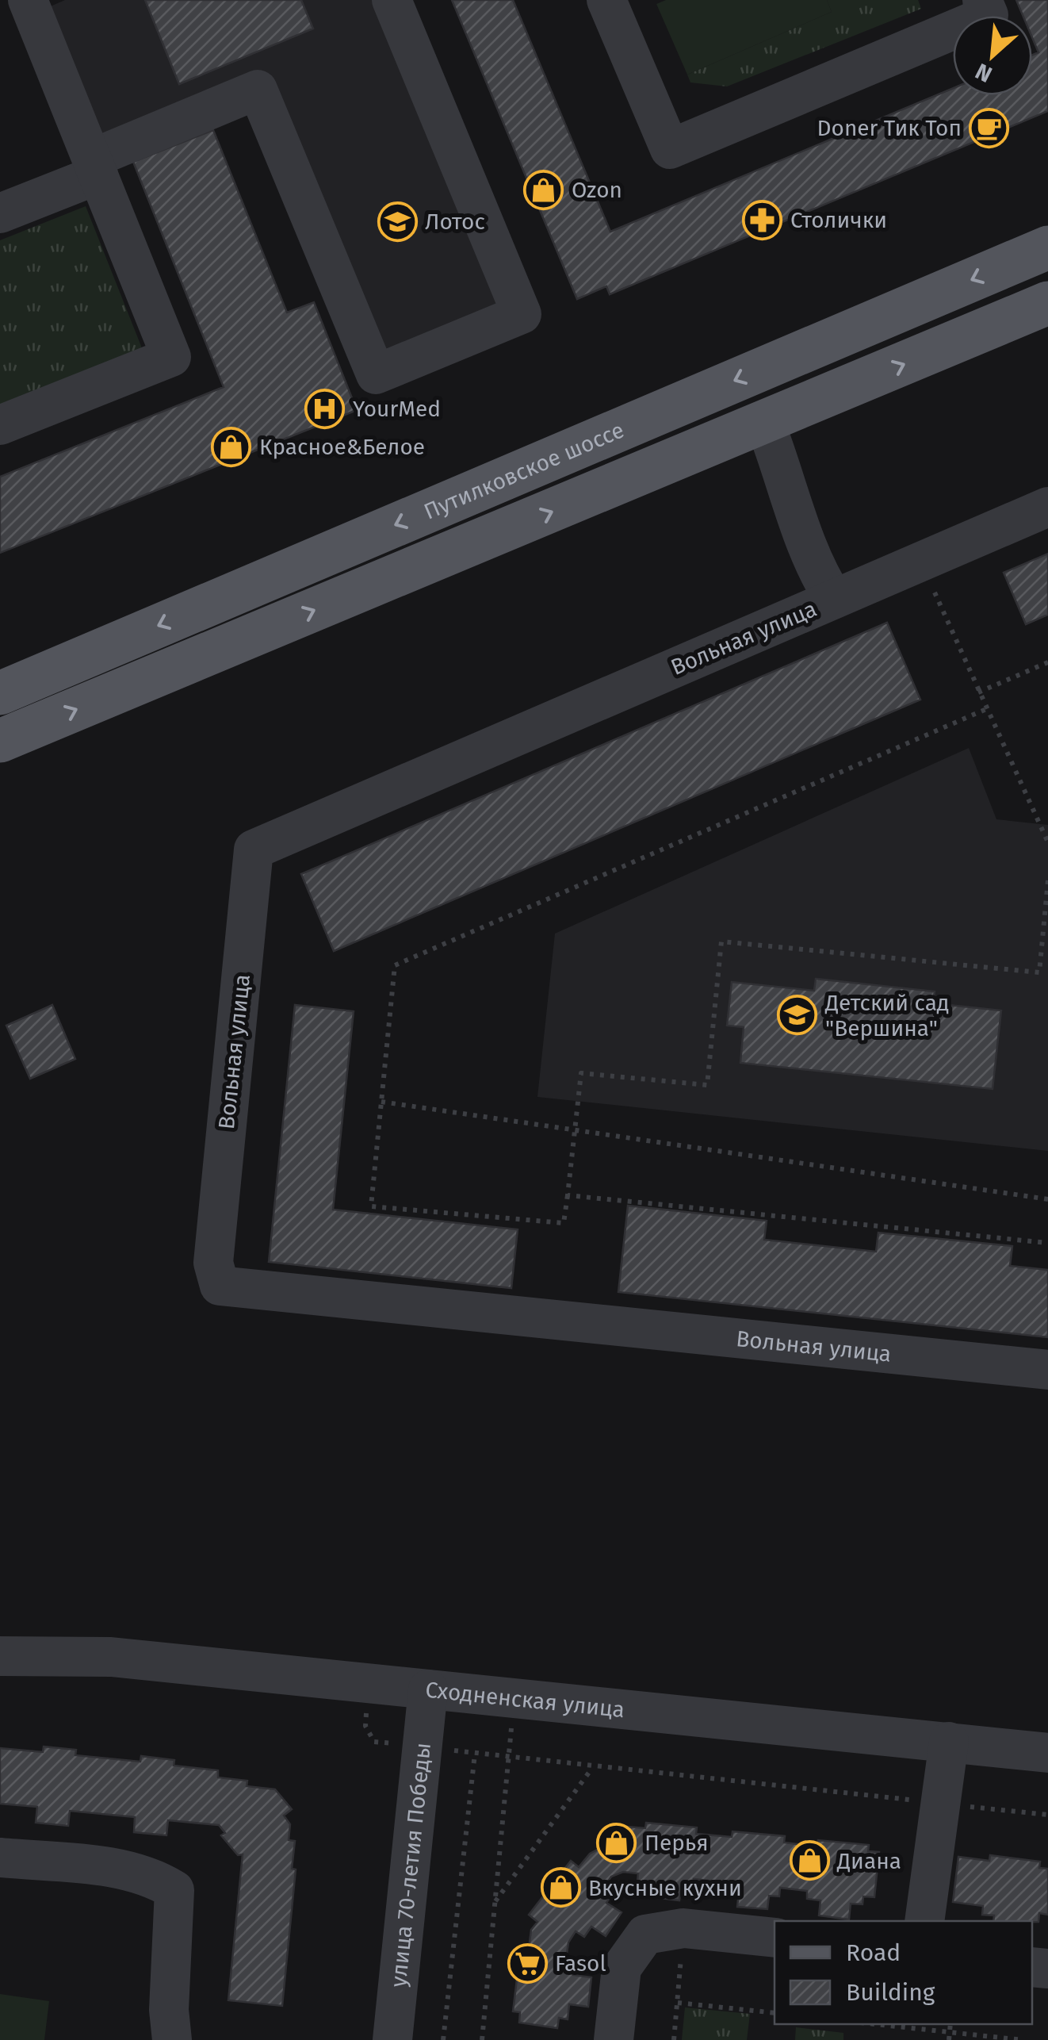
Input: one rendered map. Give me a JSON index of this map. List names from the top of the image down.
{
  "streets": {
    "main road": ["Путилковское шоссе"],
    "street": ["Вольная улица", "Сходненская улица", "улица 70-летия Победы"]
  },
  "crossings": [
    ["Сходненская улица", "улица 70-летия Победы"]
  ],
  "places": {
    "cafe": ["Doner Тик Топ"],
    "shop": [
      "Ozon",
      "Красное&Белое",
      "Перья",
      "Диана",
      "Вкусные кухни"
    ],
    "pharmacy": ["Столички"],
    "school or university": ["Лотос", "Детский сад \"Вершина\""],
    "hospital": ["YourMed"],
    "supermarket": ["Fasol"]
  },
  "legend": ["Road", "Building"],
  "north": "bottom left"
}
